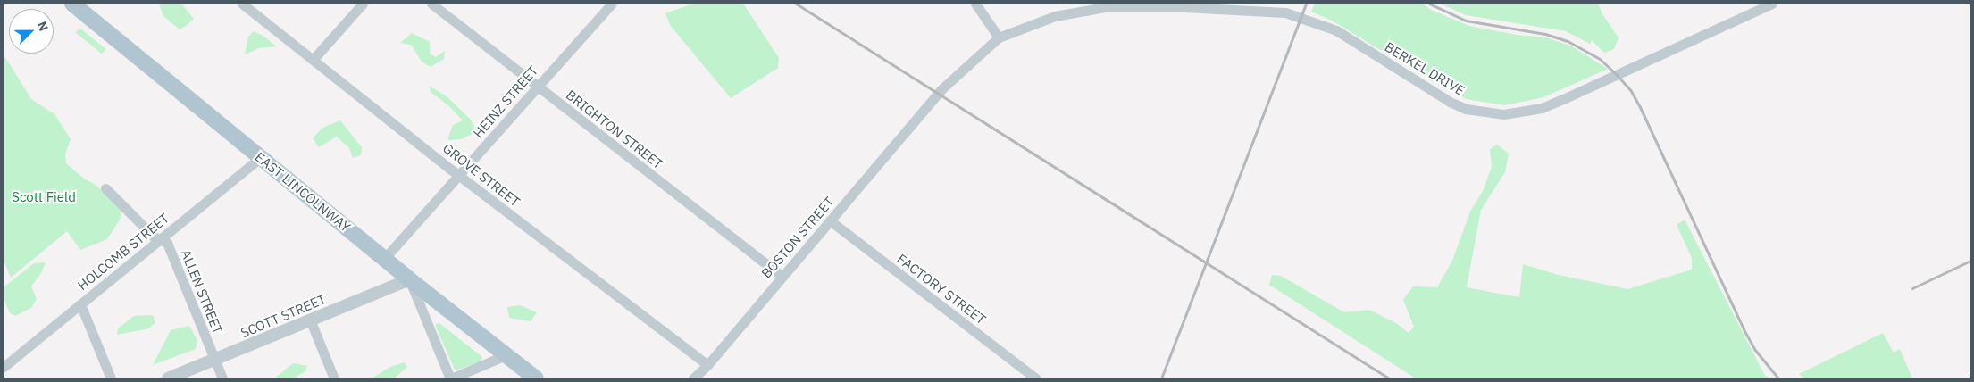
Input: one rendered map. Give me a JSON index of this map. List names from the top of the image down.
{
  "streets": {
    "main road": ["EAST LINCOLNWAY"],
    "street": [
      "BERKEL DRIVE",
      "HEINZ STREET",
      "BRIGHTON STREET",
      "GROVE STREET",
      "BOSTON STREET",
      "HOLCOMB STREET",
      "FACTORY STREET",
      "ALLEN STREET",
      "SCOTT STREET"
    ]
  },
  "crossings": [
    ["BERKEL DRIVE", "BOSTON STREET"],
    ["HEINZ STREET", "BRIGHTON STREET"],
    ["HEINZ STREET", "GROVE STREET"],
    ["HEINZ STREET", "EAST LINCOLNWAY"],
    ["BRIGHTON STREET", "BOSTON STREET"],
    ["GROVE STREET", "BOSTON STREET"],
    ["EAST LINCOLNWAY", "HOLCOMB STREET"],
    ["EAST LINCOLNWAY", "SCOTT STREET"],
    ["BOSTON STREET", "FACTORY STREET"],
    ["HOLCOMB STREET", "ALLEN STREET"],
    ["ALLEN STREET", "SCOTT STREET"]
  ],
  "parks": ["Scott Field"],
  "north": "top right"
}
